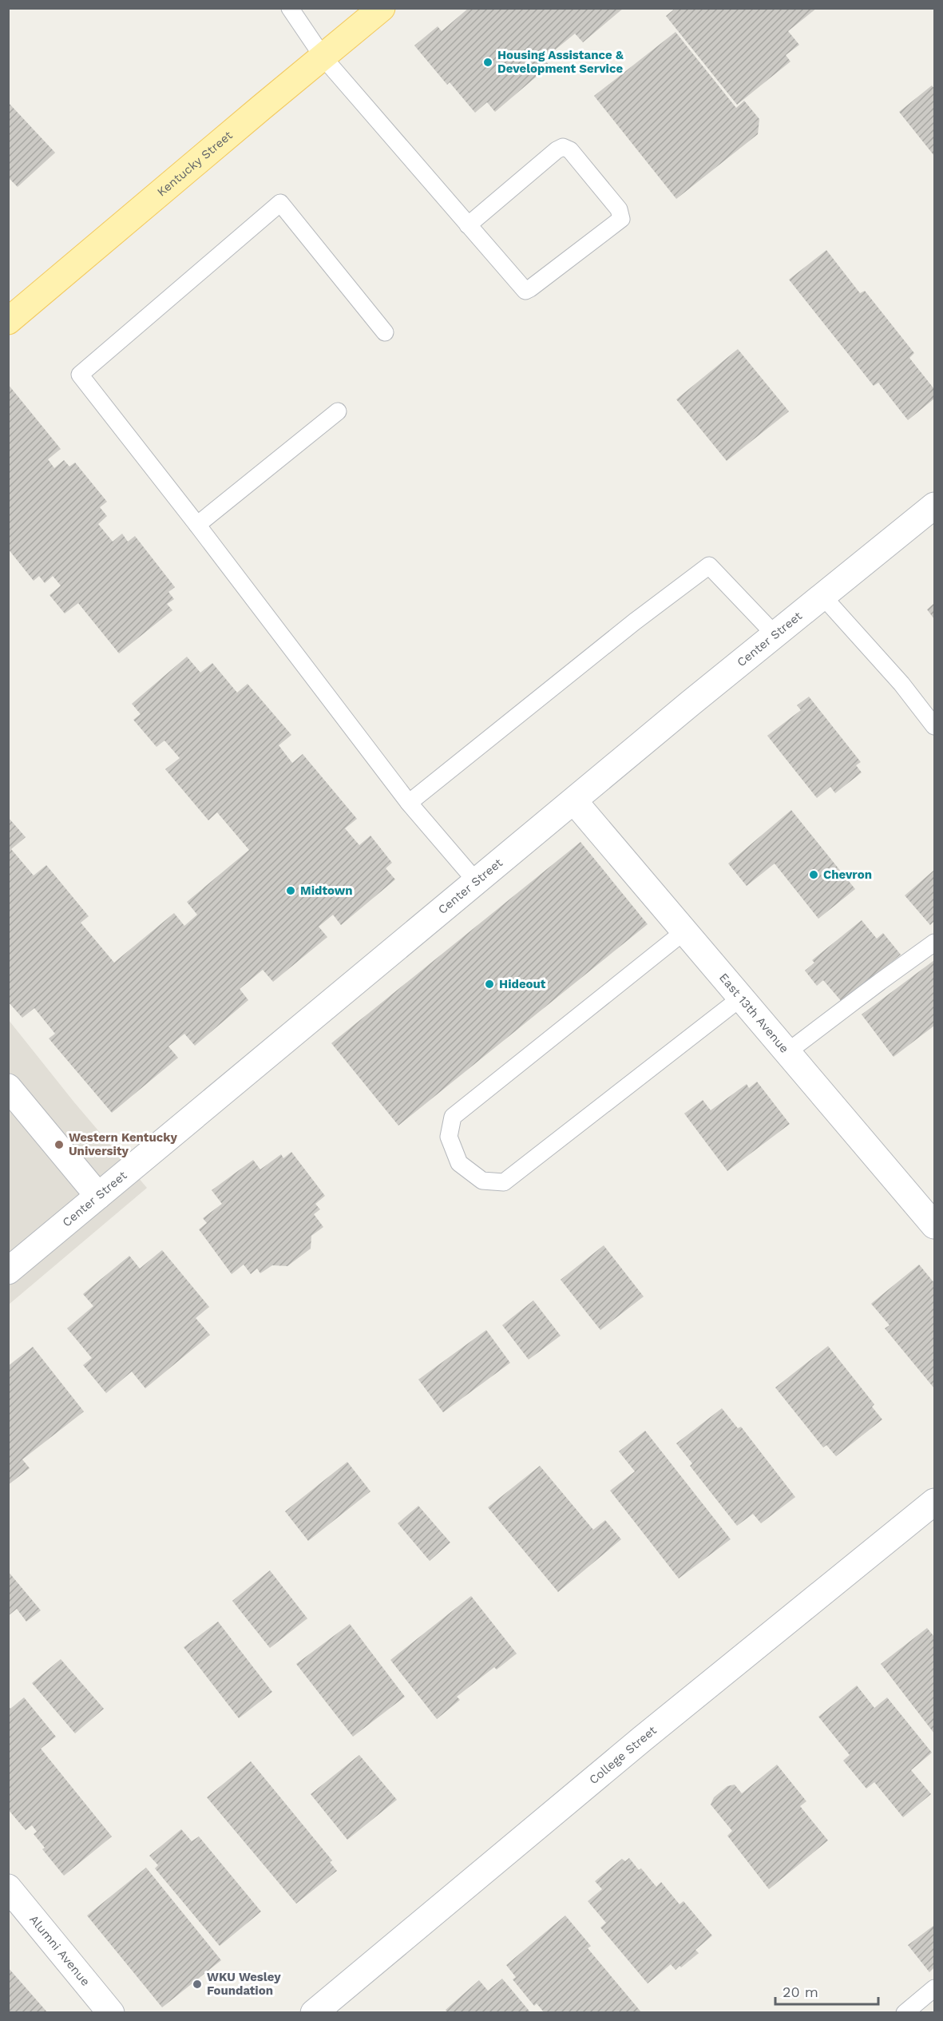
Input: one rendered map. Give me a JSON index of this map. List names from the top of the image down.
{
  "streets": {
    "main road": ["Kentucky Street"],
    "street": [
      "Center Street",
      "East 13th Avenue",
      "College Street",
      "Alumni Avenue"
    ]
  },
  "crossings": [
    ["Center Street", "East 13th Avenue"]
  ],
  "places": [
    "Housing Assistance & Development Service",
    "Chevron",
    "Midtown",
    "Hideout",
    "Western Kentucky University",
    "WKU Wesley Foundation"
  ],
  "scale_bar": "20 m"
}
